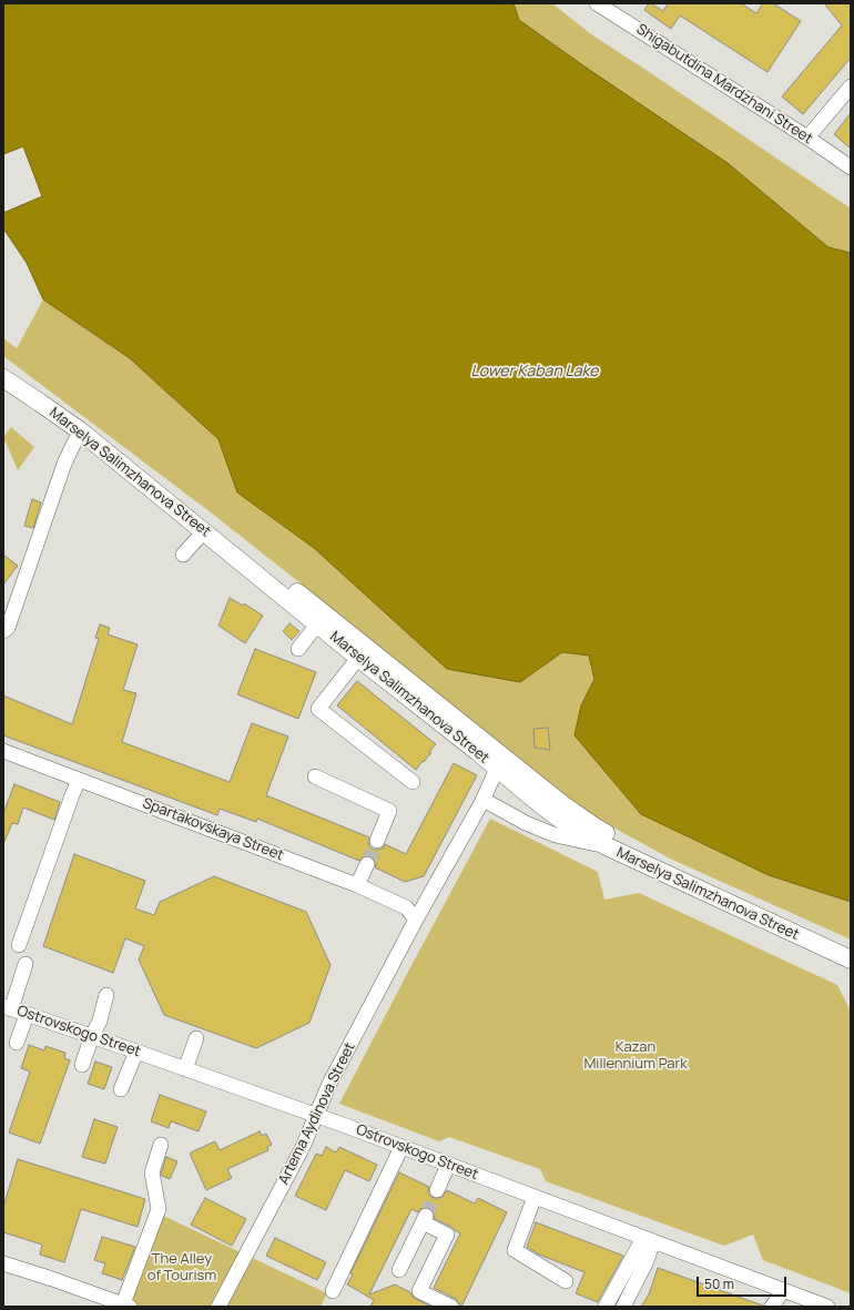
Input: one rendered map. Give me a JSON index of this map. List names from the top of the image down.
{
  "streets": {
    "main road": ["Marselya Salimzhanova Street"],
    "street": [
      "Shigabutdina Mardzhani Street",
      "Spartakovskaya Street",
      "Ostrovskogo Street",
      "Artema Aydinova Street"
    ]
  },
  "crossings": [
    ["Marselya Salimzhanova Street", "Artema Aydinova Street"],
    ["Spartakovskaya Street", "Artema Aydinova Street"],
    ["Ostrovskogo Street", "Artema Aydinova Street"]
  ],
  "water": ["Lower Kaban Lake"],
  "parks": ["Kazan Millennium Park", "The Alley of Tourism"],
  "scale_bar": "50 m"
}
